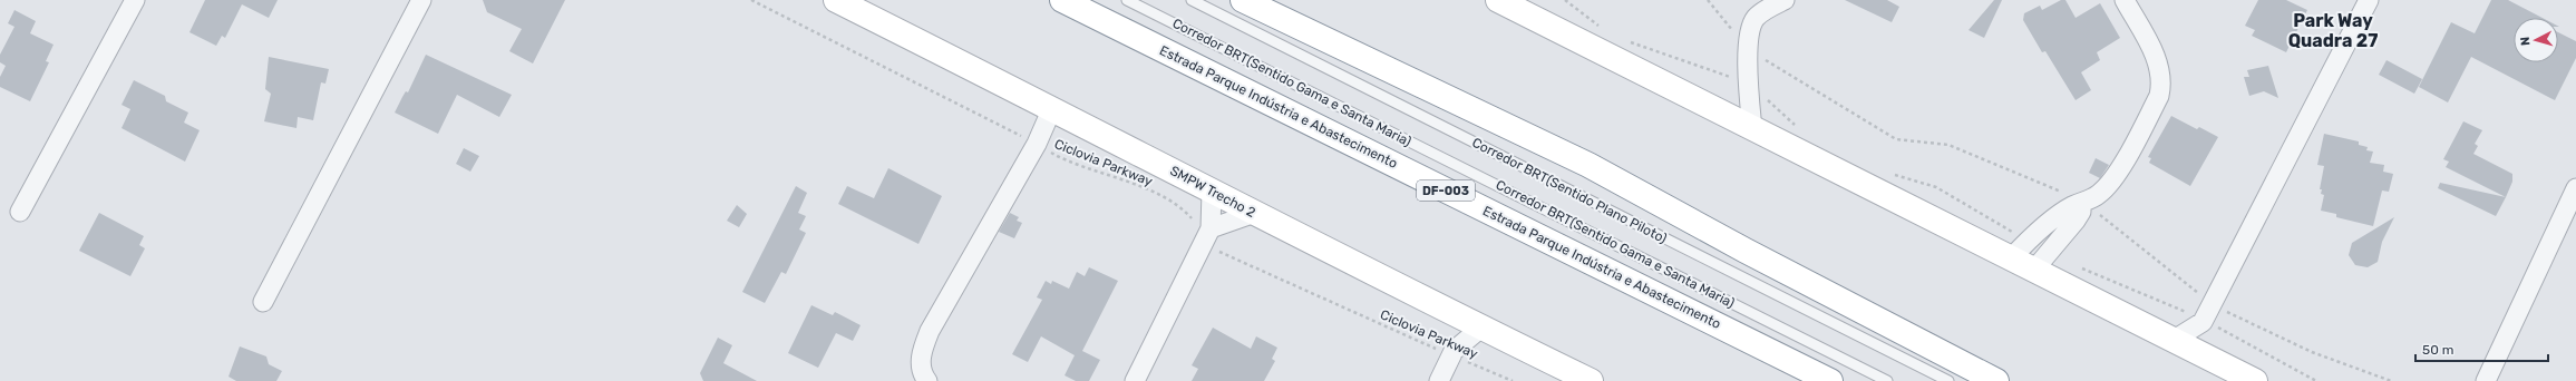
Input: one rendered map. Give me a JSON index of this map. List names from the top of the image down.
{
  "streets": {
    "main road": ["Estrada Parque Indústria e Abastecimento", "DF-003", "SMPW Trecho 2"],
    "lane": ["Corredor BRT(Sentido Gama e Santa Maria)", "Corredor BRT(Sentido Plano Piloto)"],
    "path": ["Ciclovia Parkway"]
  },
  "districts": ["Park Way Quadra 27"],
  "scale_bar": "50 m",
  "north": "left"
}
